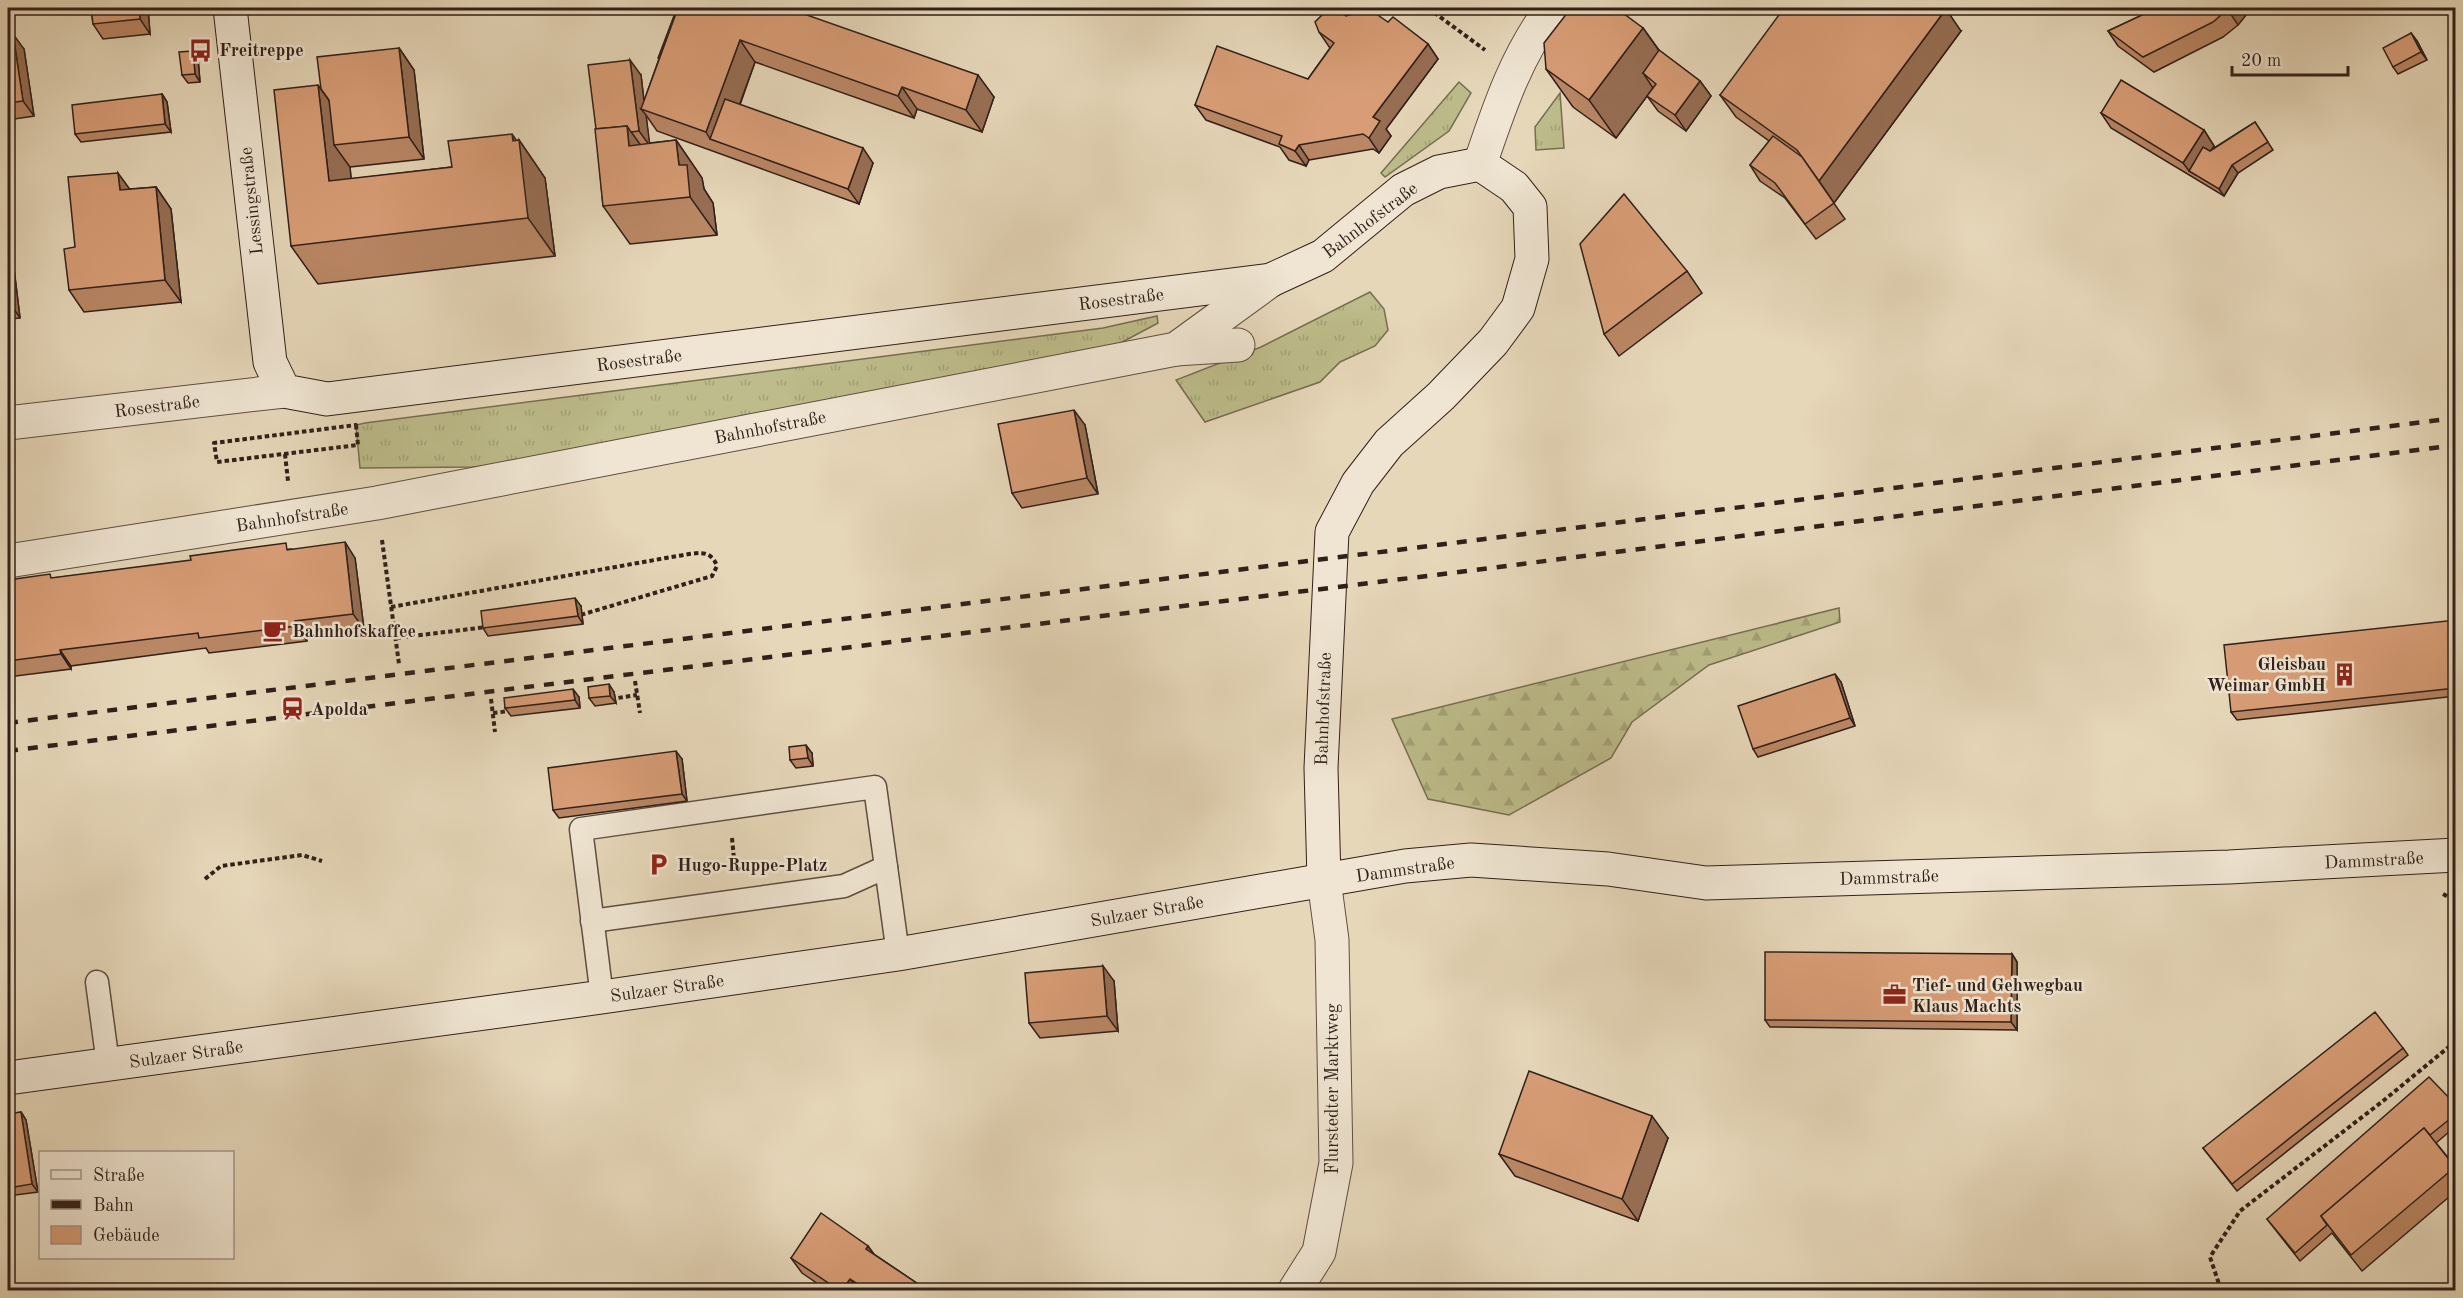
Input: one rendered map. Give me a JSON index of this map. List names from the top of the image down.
{
  "streets": {
    "main road": [
      "Lessingstraße",
      "Bahnhofstraße",
      "Rosestraße",
      "Dammstraße",
      "Sulzaer Straße",
      "Flurstedter Marktweg"
    ]
  },
  "crossings": [
    ["Lessingstraße", "Rosestraße"],
    ["Bahnhofstraße", "Rosestraße"],
    ["Bahnhofstraße", "Dammstraße"],
    ["Bahnhofstraße", "Sulzaer Straße"],
    ["Bahnhofstraße", "Flurstedter Marktweg"],
    ["Dammstraße", "Sulzaer Straße"],
    ["Dammstraße", "Flurstedter Marktweg"],
    ["Sulzaer Straße", "Flurstedter Marktweg"]
  ],
  "places": {
    "bus stop": ["Freitreppe"],
    "cafe": ["Bahnhofskaffee"],
    "building": ["Gleisbau Weimar GmbH"],
    "station": ["Apolda"],
    "parking": ["Hugo-Ruppe-Platz"],
    "office": ["Tief- und Gehwegbau Klaus Machts"]
  },
  "legend": ["Straße", "Bahn", "Gebäude"],
  "scale_bar": "20 m"
}
